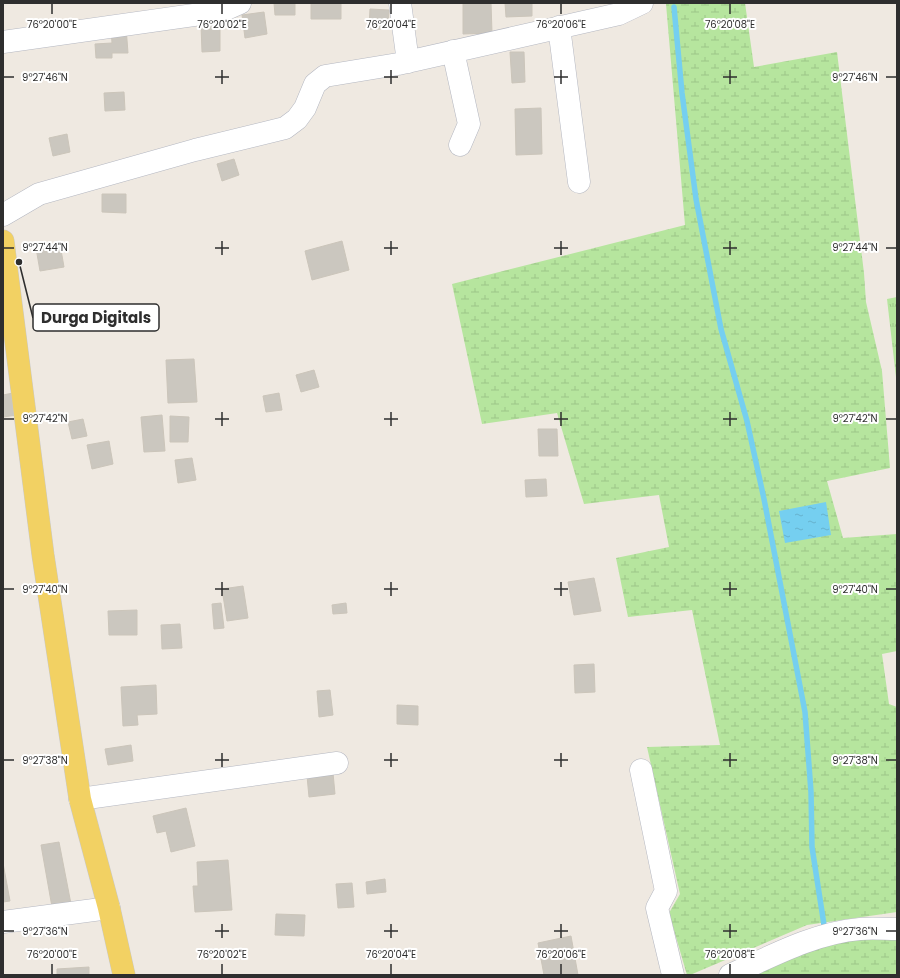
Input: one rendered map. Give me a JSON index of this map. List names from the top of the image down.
{
  "places": ["Durga Digitals"],
  "coordinates": [
    "76°20'00\"E",
    "76°20'02\"E",
    "76°20'04\"E",
    "76°20'06\"E",
    "76°20'08\"E",
    "9°27'46\"N",
    "9°27'44\"N",
    "9°27'42\"N",
    "9°27'40\"N",
    "9°27'38\"N",
    "9°27'36\"N"
  ]
}
